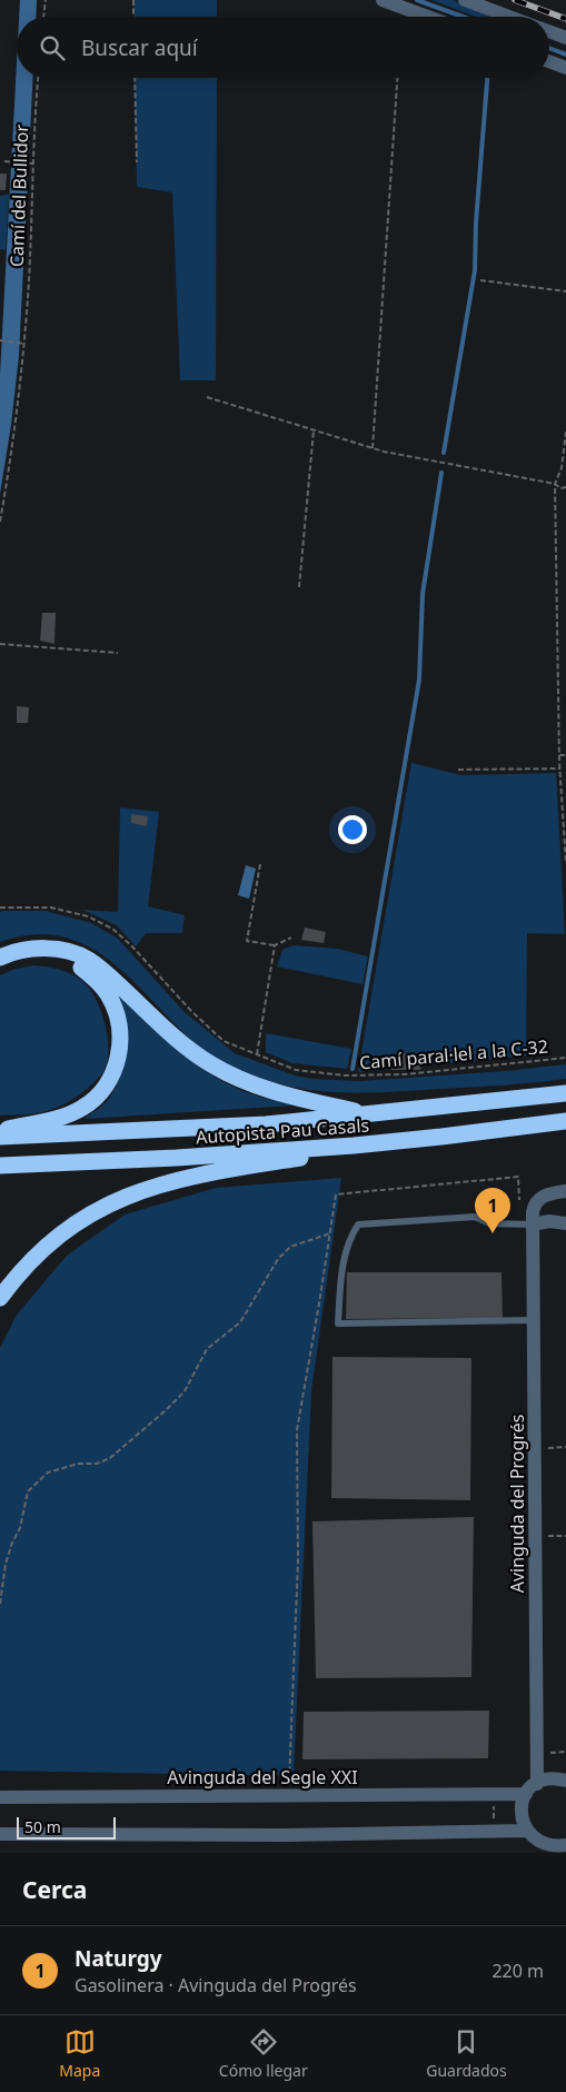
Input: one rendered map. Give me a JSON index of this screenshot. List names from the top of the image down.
{
  "streets": {
    "highway": ["Autopista Pau Casals"],
    "street": ["Avinguda del Progrés", "Avinguda del Segle XXI"],
    "path": ["Camí del Bullidor", "Camí paral·lel a la C-32"]
  },
  "scale_bar": "50 m",
  "page": {
    "search": "Buscar aquí",
    "pins": "1",
    "scale": "50 m",
    "heading": "Cerca",
    "list": [
      {
        "mark": "1",
        "name": "Naturgy",
        "note": "Gasolinera · Avinguda del Progrés",
        "value": "220 m"
      }
    ],
    "nav": ["Mapa", "Cómo llegar", "Guardados"]
  }
}
